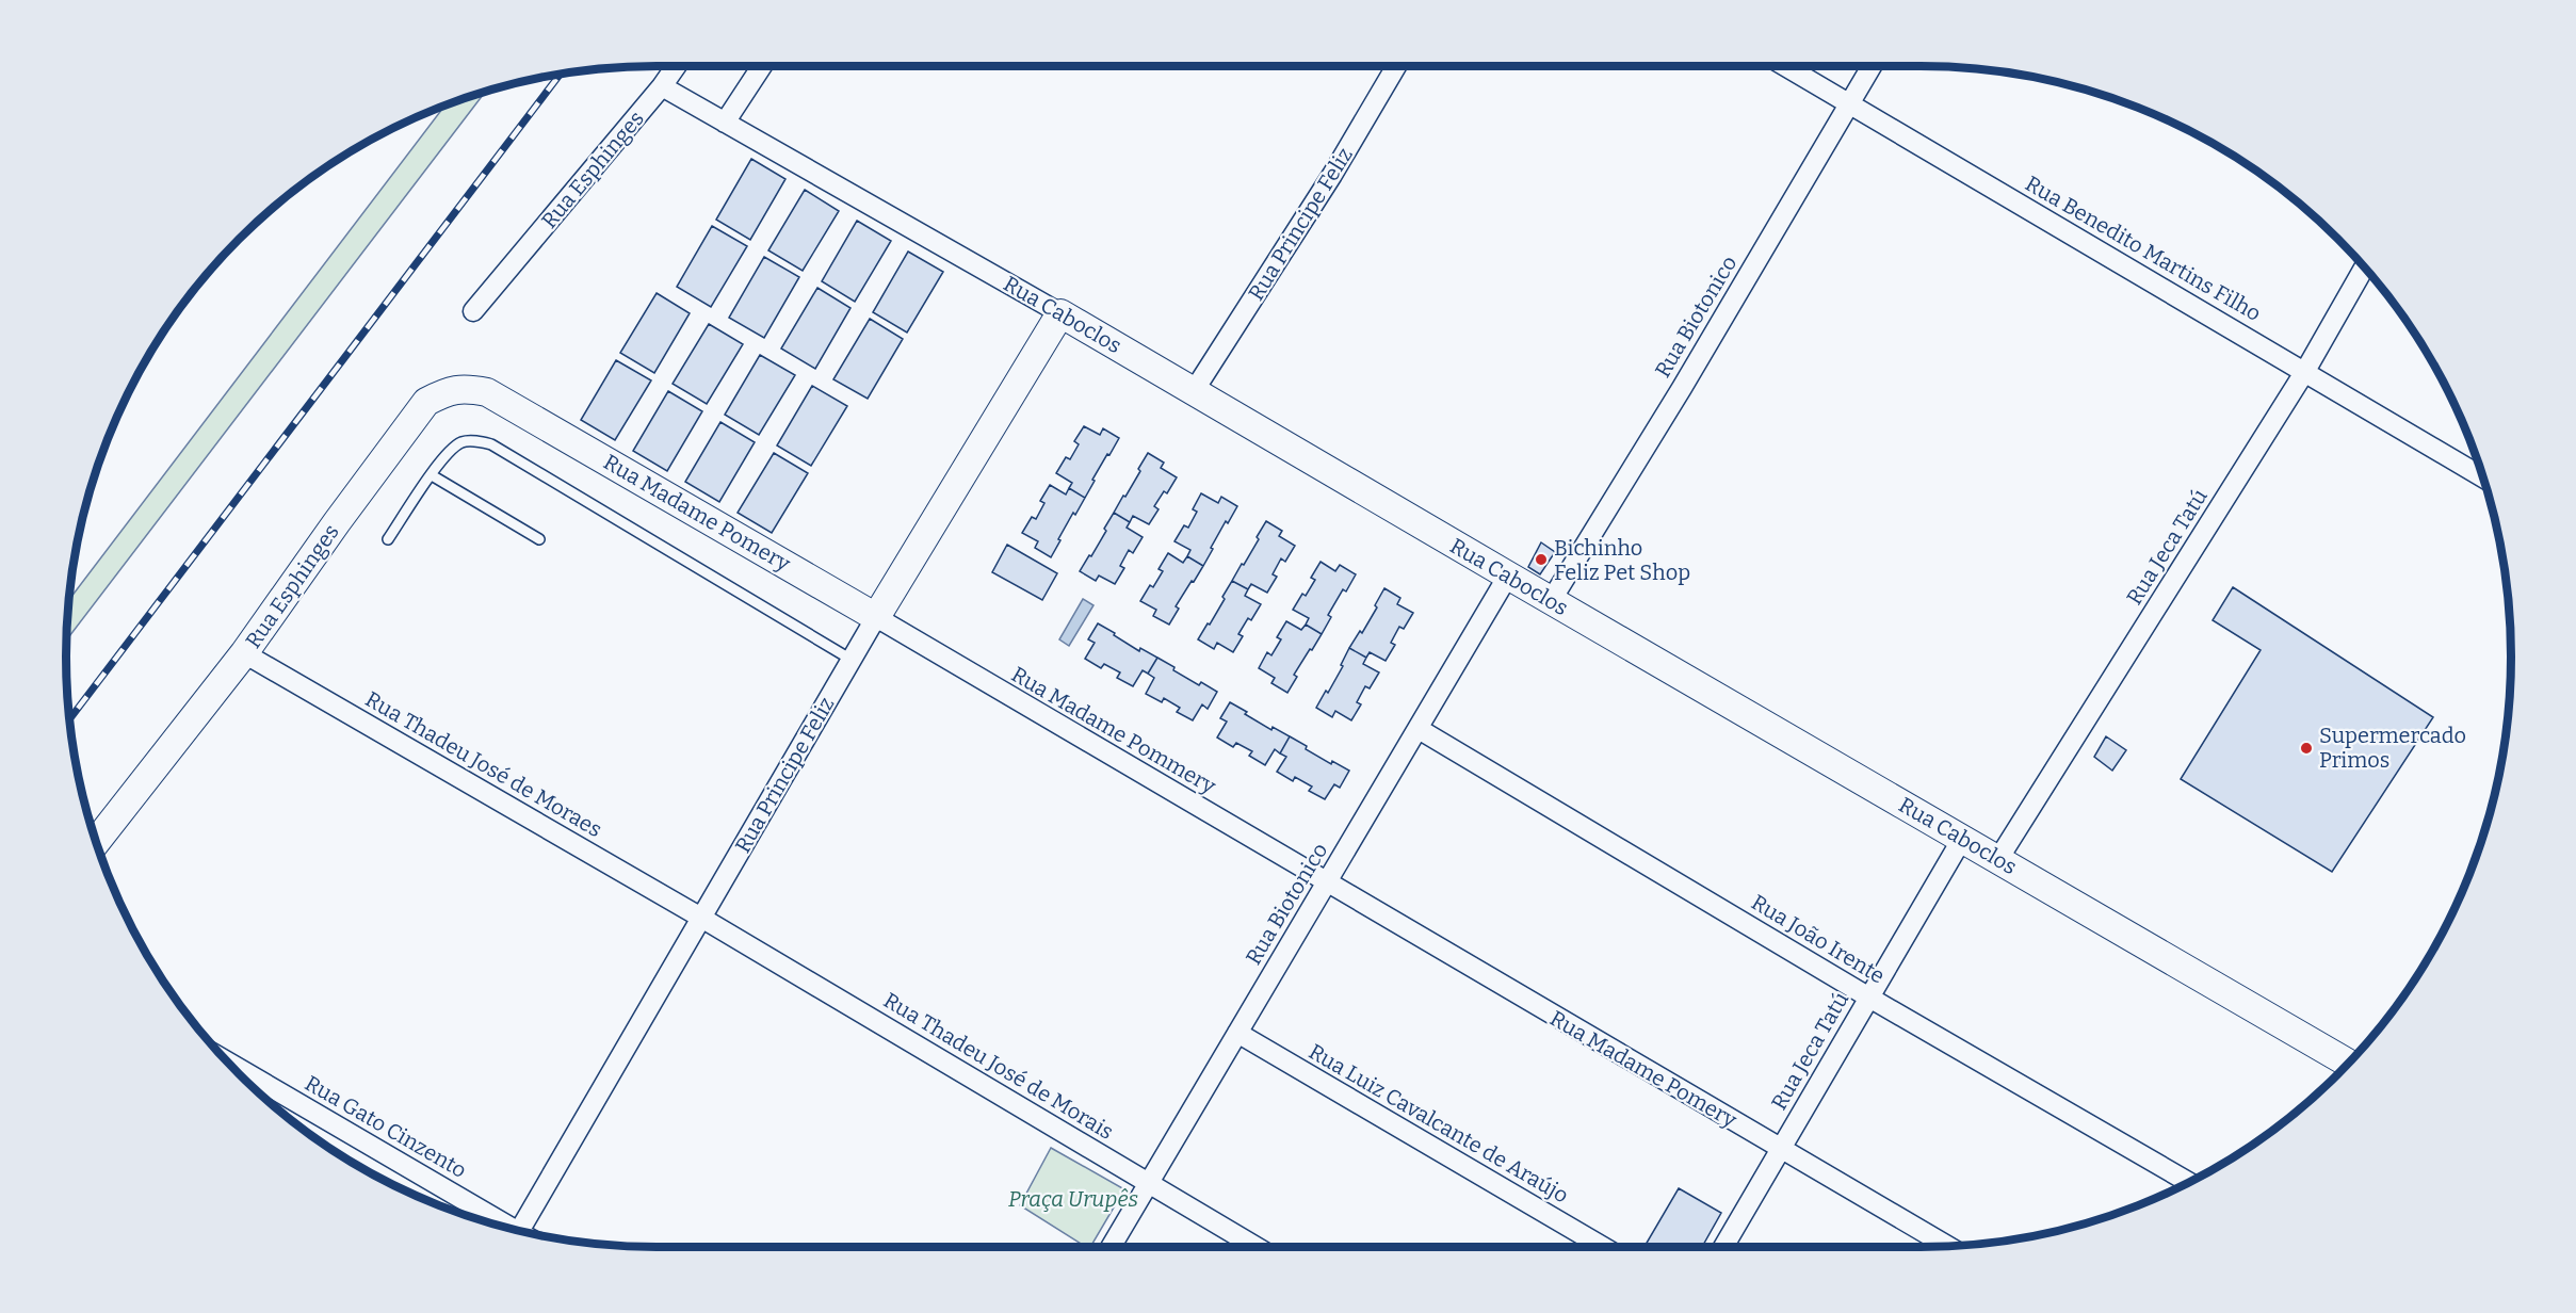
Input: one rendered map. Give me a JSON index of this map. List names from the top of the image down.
{
  "streets": {
    "street": [
      "Rua Esphinges",
      "Rua Principe Feliz",
      "Rua Benedito Martins Filho",
      "Rua Caboclos",
      "Rua Biotonico",
      "Rua Madame Pomery",
      "Rua Jeca Tatú",
      "Rua Madame Pommery",
      "Rua Thadeu José de Moraes",
      "Rua João Irente",
      "Rua Thadeu José de Morais",
      "Rua Luiz Cavalcante de Araújo",
      "Rua Gato Cinzento"
    ]
  },
  "crossings": [
    ["Rua Esphinges", "Rua Caboclos"],
    ["Rua Esphinges", "Rua Madame Pomery"],
    ["Rua Esphinges", "Rua Thadeu José de Moraes"],
    ["Rua Principe Feliz", "Rua Caboclos"],
    ["Rua Principe Feliz", "Rua Madame Pomery"],
    ["Rua Principe Feliz", "Rua Madame Pommery"],
    ["Rua Principe Feliz", "Rua Thadeu José de Moraes"],
    ["Rua Principe Feliz", "Rua Thadeu José de Morais"],
    ["Rua Benedito Martins Filho", "Rua Biotonico"],
    ["Rua Benedito Martins Filho", "Rua Jeca Tatú"],
    ["Rua Caboclos", "Rua Biotonico"],
    ["Rua Caboclos", "Rua Jeca Tatú"],
    ["Rua Biotonico", "Rua Madame Pomery"],
    ["Rua Biotonico", "Rua Madame Pommery"],
    ["Rua Biotonico", "Rua João Irente"],
    ["Rua Biotonico", "Rua Thadeu José de Morais"],
    ["Rua Biotonico", "Rua Luiz Cavalcante de Araújo"],
    ["Rua Madame Pomery", "Rua Jeca Tatú"],
    ["Rua Madame Pomery", "Rua Madame Pommery"],
    ["Rua Jeca Tatú", "Rua João Irente"],
    ["Rua Thadeu José de Moraes", "Rua Thadeu José de Morais"]
  ],
  "parks": ["Praça Urupês"],
  "places": ["Bichinho Feliz Pet Shop", "Supermercado Primos"]
}
